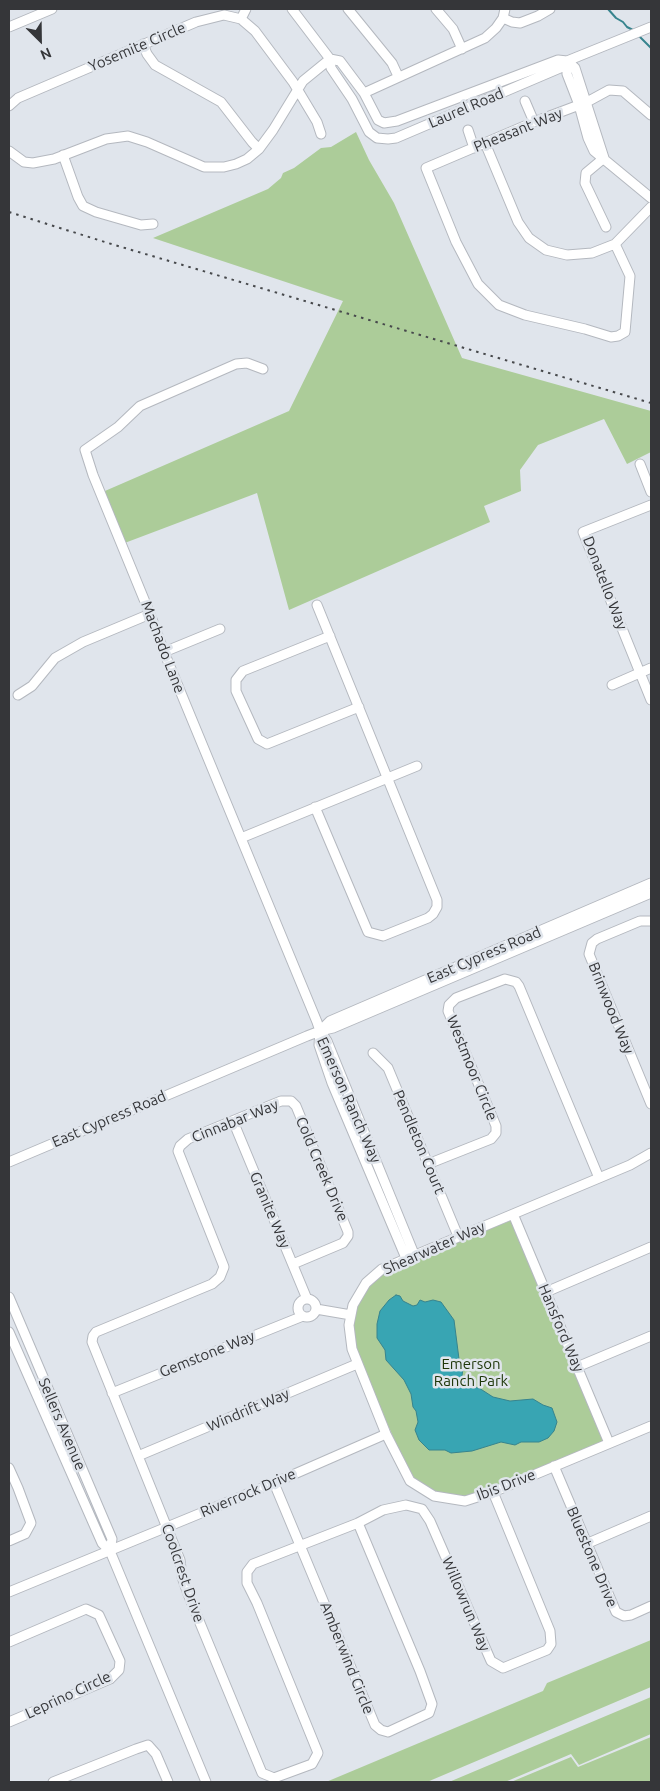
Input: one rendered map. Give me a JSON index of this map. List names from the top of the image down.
{
  "streets": {
    "street": [
      "Yosemite Circle",
      "Laurel Road",
      "Pheasant Way",
      "Donatello Way",
      "Machado Lane",
      "East Cypress Road",
      "Brinwood Way",
      "Westmoor Circle",
      "Emerson Ranch Way",
      "Cinnabar Way",
      "Pendleton Court",
      "Cold Creek Drive",
      "Granite Way",
      "Shearwater Way",
      "Hansford Way",
      "Gemstone Way",
      "Windrift Way",
      "Sellers Avenue",
      "Ibis Drive",
      "Riverrock Drive",
      "Bluestone Drive",
      "Coolcrest Drive",
      "Willowrun Way",
      "Amberwind Circle",
      "Leprino Circle"
    ]
  },
  "crossings": [
    ["Machado Lane", "East Cypress Road"],
    ["Machado Lane", "Emerson Ranch Way"],
    ["East Cypress Road", "Emerson Ranch Way"],
    ["Westmoor Circle", "Pendleton Court"],
    ["Westmoor Circle", "Shearwater Way"],
    ["Emerson Ranch Way", "Shearwater Way"],
    ["Cinnabar Way", "Cold Creek Drive"],
    ["Cinnabar Way", "Granite Way"],
    ["Cinnabar Way", "Coolcrest Drive"],
    ["Pendleton Court", "Shearwater Way"],
    ["Cold Creek Drive", "Granite Way"],
    ["Granite Way", "Gemstone Way"],
    ["Shearwater Way", "Hansford Way"],
    ["Shearwater Way", "Windrift Way"],
    ["Shearwater Way", "Ibis Drive"],
    ["Shearwater Way", "Riverrock Drive"],
    ["Hansford Way", "Ibis Drive"],
    ["Gemstone Way", "Coolcrest Drive"],
    ["Windrift Way", "Coolcrest Drive"],
    ["Sellers Avenue", "Riverrock Drive"],
    ["Ibis Drive", "Riverrock Drive"],
    ["Ibis Drive", "Bluestone Drive"],
    ["Ibis Drive", "Willowrun Way"],
    ["Riverrock Drive", "Coolcrest Drive"],
    ["Riverrock Drive", "Amberwind Circle"],
    ["Coolcrest Drive", "Willowrun Way"],
    ["Coolcrest Drive", "Amberwind Circle"],
    ["Willowrun Way", "Amberwind Circle"]
  ],
  "parks": ["Emerson Ranch Park"],
  "north": "bottom right"
}
